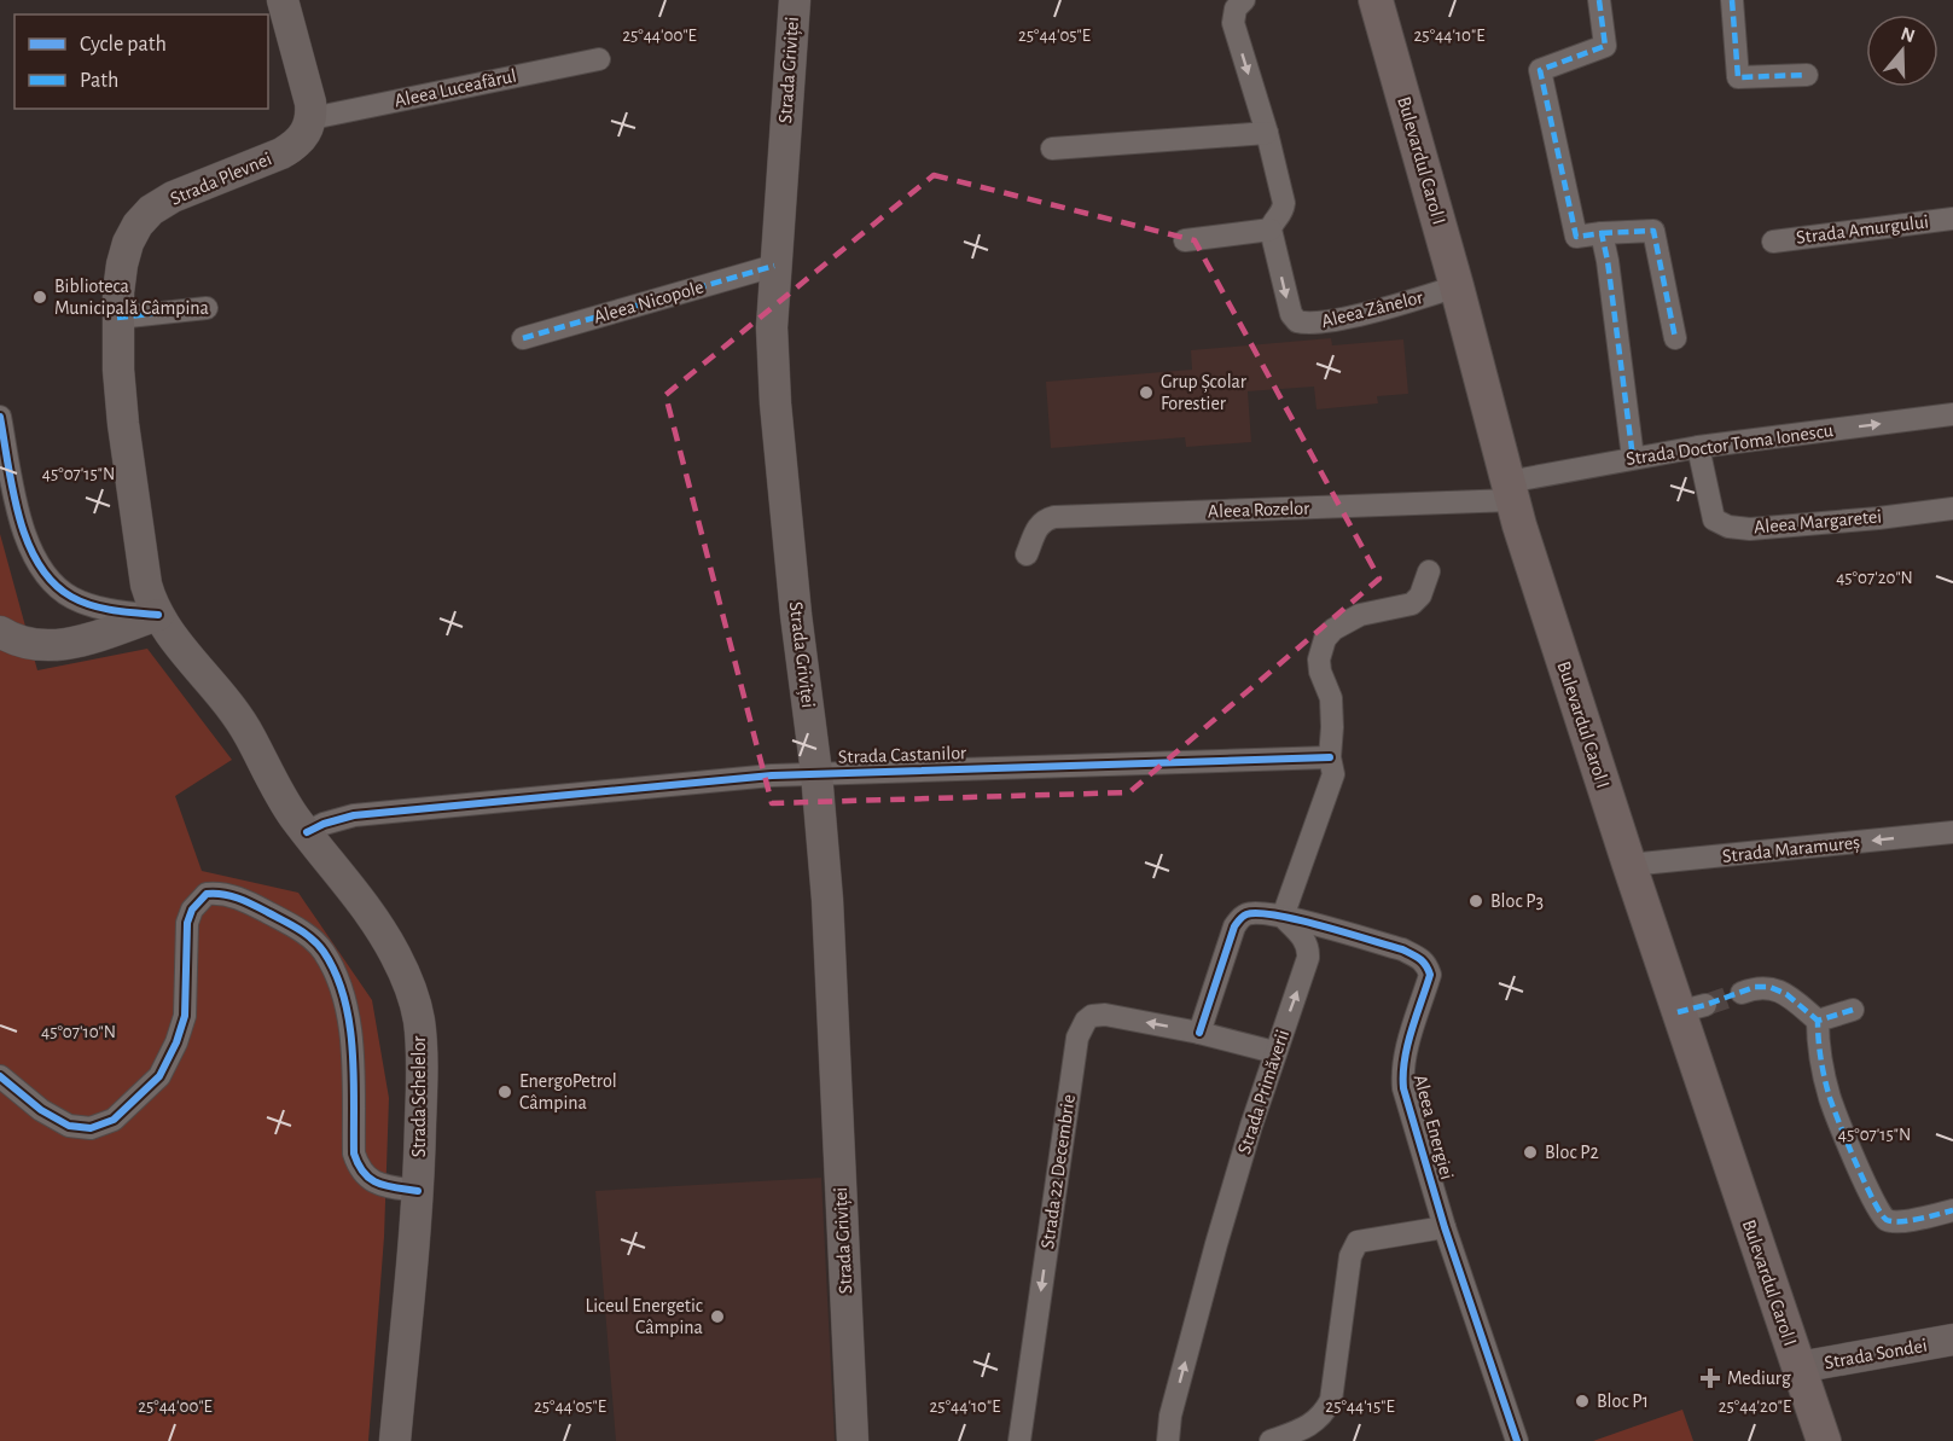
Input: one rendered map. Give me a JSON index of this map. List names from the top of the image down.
{
  "streets": {
    "main road": [
      "Strada Griviței",
      "Bulevardul Carol I",
      "Strada Plevnei",
      "Strada Schelelor",
      "Strada Sondei"
    ],
    "street": [
      "Aleea Luceafărul",
      "Strada Amurgului",
      "Aleea Nicopole",
      "Aleea Zânelor",
      "Strada Doctor Toma Ionescu",
      "Aleea Rozelor",
      "Aleea Margaretei",
      "Strada Castanilor",
      "Strada Maramureș",
      "Strada Primăverii",
      "Aleea Energiei",
      "Strada 22 Decembrie"
    ]
  },
  "crossings": [
    ["Strada Griviței", "Aleea Nicopole"],
    ["Strada Griviței", "Strada Castanilor"],
    ["Aleea Luceafărul", "Strada Plevnei"],
    ["Bulevardul Carol I", "Aleea Zânelor"],
    ["Bulevardul Carol I", "Strada Doctor Toma Ionescu"],
    ["Bulevardul Carol I", "Aleea Rozelor"],
    ["Bulevardul Carol I", "Strada Maramureș"],
    ["Bulevardul Carol I", "Strada Sondei"],
    ["Strada Plevnei", "Strada Schelelor"],
    ["Strada Doctor Toma Ionescu", "Aleea Rozelor"],
    ["Strada Doctor Toma Ionescu", "Aleea Margaretei"],
    ["Strada Castanilor", "Strada Schelelor"],
    ["Strada Primăverii", "Aleea Energiei"],
    ["Strada Primăverii", "Strada 22 Decembrie"]
  ],
  "one_way": [
    "Strada Doctor Toma Ionescu",
    "Strada Maramureș",
    "Strada Primăverii",
    "Strada 22 Decembrie"
  ],
  "places": {
    "other": [
      "Biblioteca Municipală Câmpina",
      "Grup Școlar Forestier",
      "Bloc P3",
      "EnergoPetrol Câmpina",
      "Bloc P2",
      "Liceul Energetic Câmpina",
      "Bloc P1"
    ],
    "health": ["Mediurg"]
  },
  "legend": ["Cycle path", "Path"],
  "north": "top",
  "coordinates": [
    "25°44'00\"E",
    "25°44'05\"E",
    "25°44'10\"E",
    "45°07'15\"N",
    "45°07'20\"N",
    "45°07'10\"N",
    "25°44'15\"E",
    "25°44'20\"E"
  ]
}
